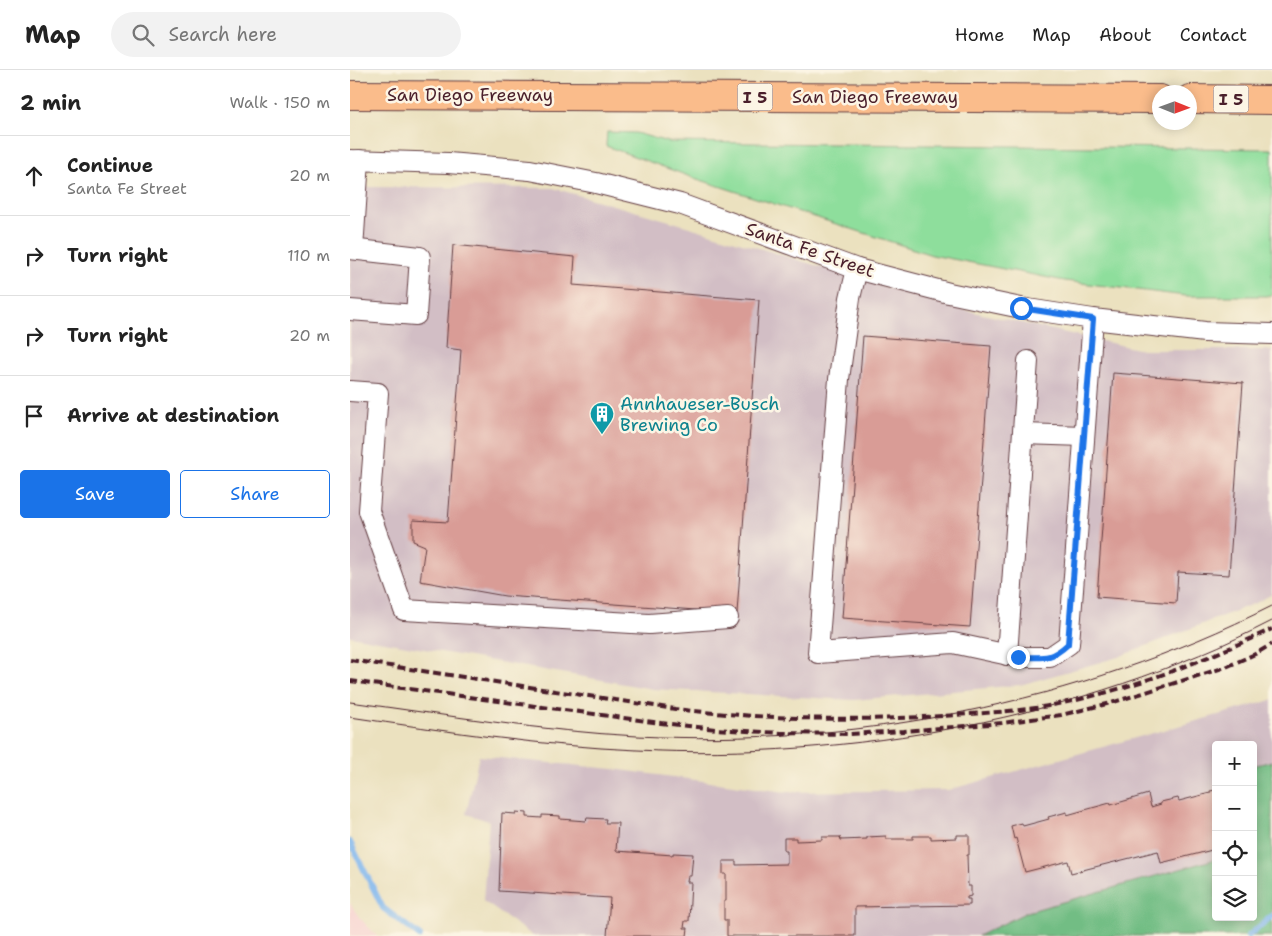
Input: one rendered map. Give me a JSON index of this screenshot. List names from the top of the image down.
{
  "streets": {
    "highway": ["San Diego Freeway", "I 5"],
    "street": ["Santa Fe Street"]
  },
  "places": {
    "building": ["Annhaueser-Busch Brewing Co"]
  },
  "north": "right",
  "page": {
    "header": "Map",
    "search": "Search here",
    "nav": [
      "Home",
      "Map",
      "About",
      "Contact"
    ],
    "heading": ["2 min", "Walk · 150 m"],
    "list": [
      ["Continue", "Santa Fe Street", "20 m"],
      ["Turn right", "110 m"],
      ["Turn right", "20 m"],
      "Arrive at destination"
    ],
    "buttons": ["Save", "Share"],
    "map_buttons": ["+", "−"]
  }
}
